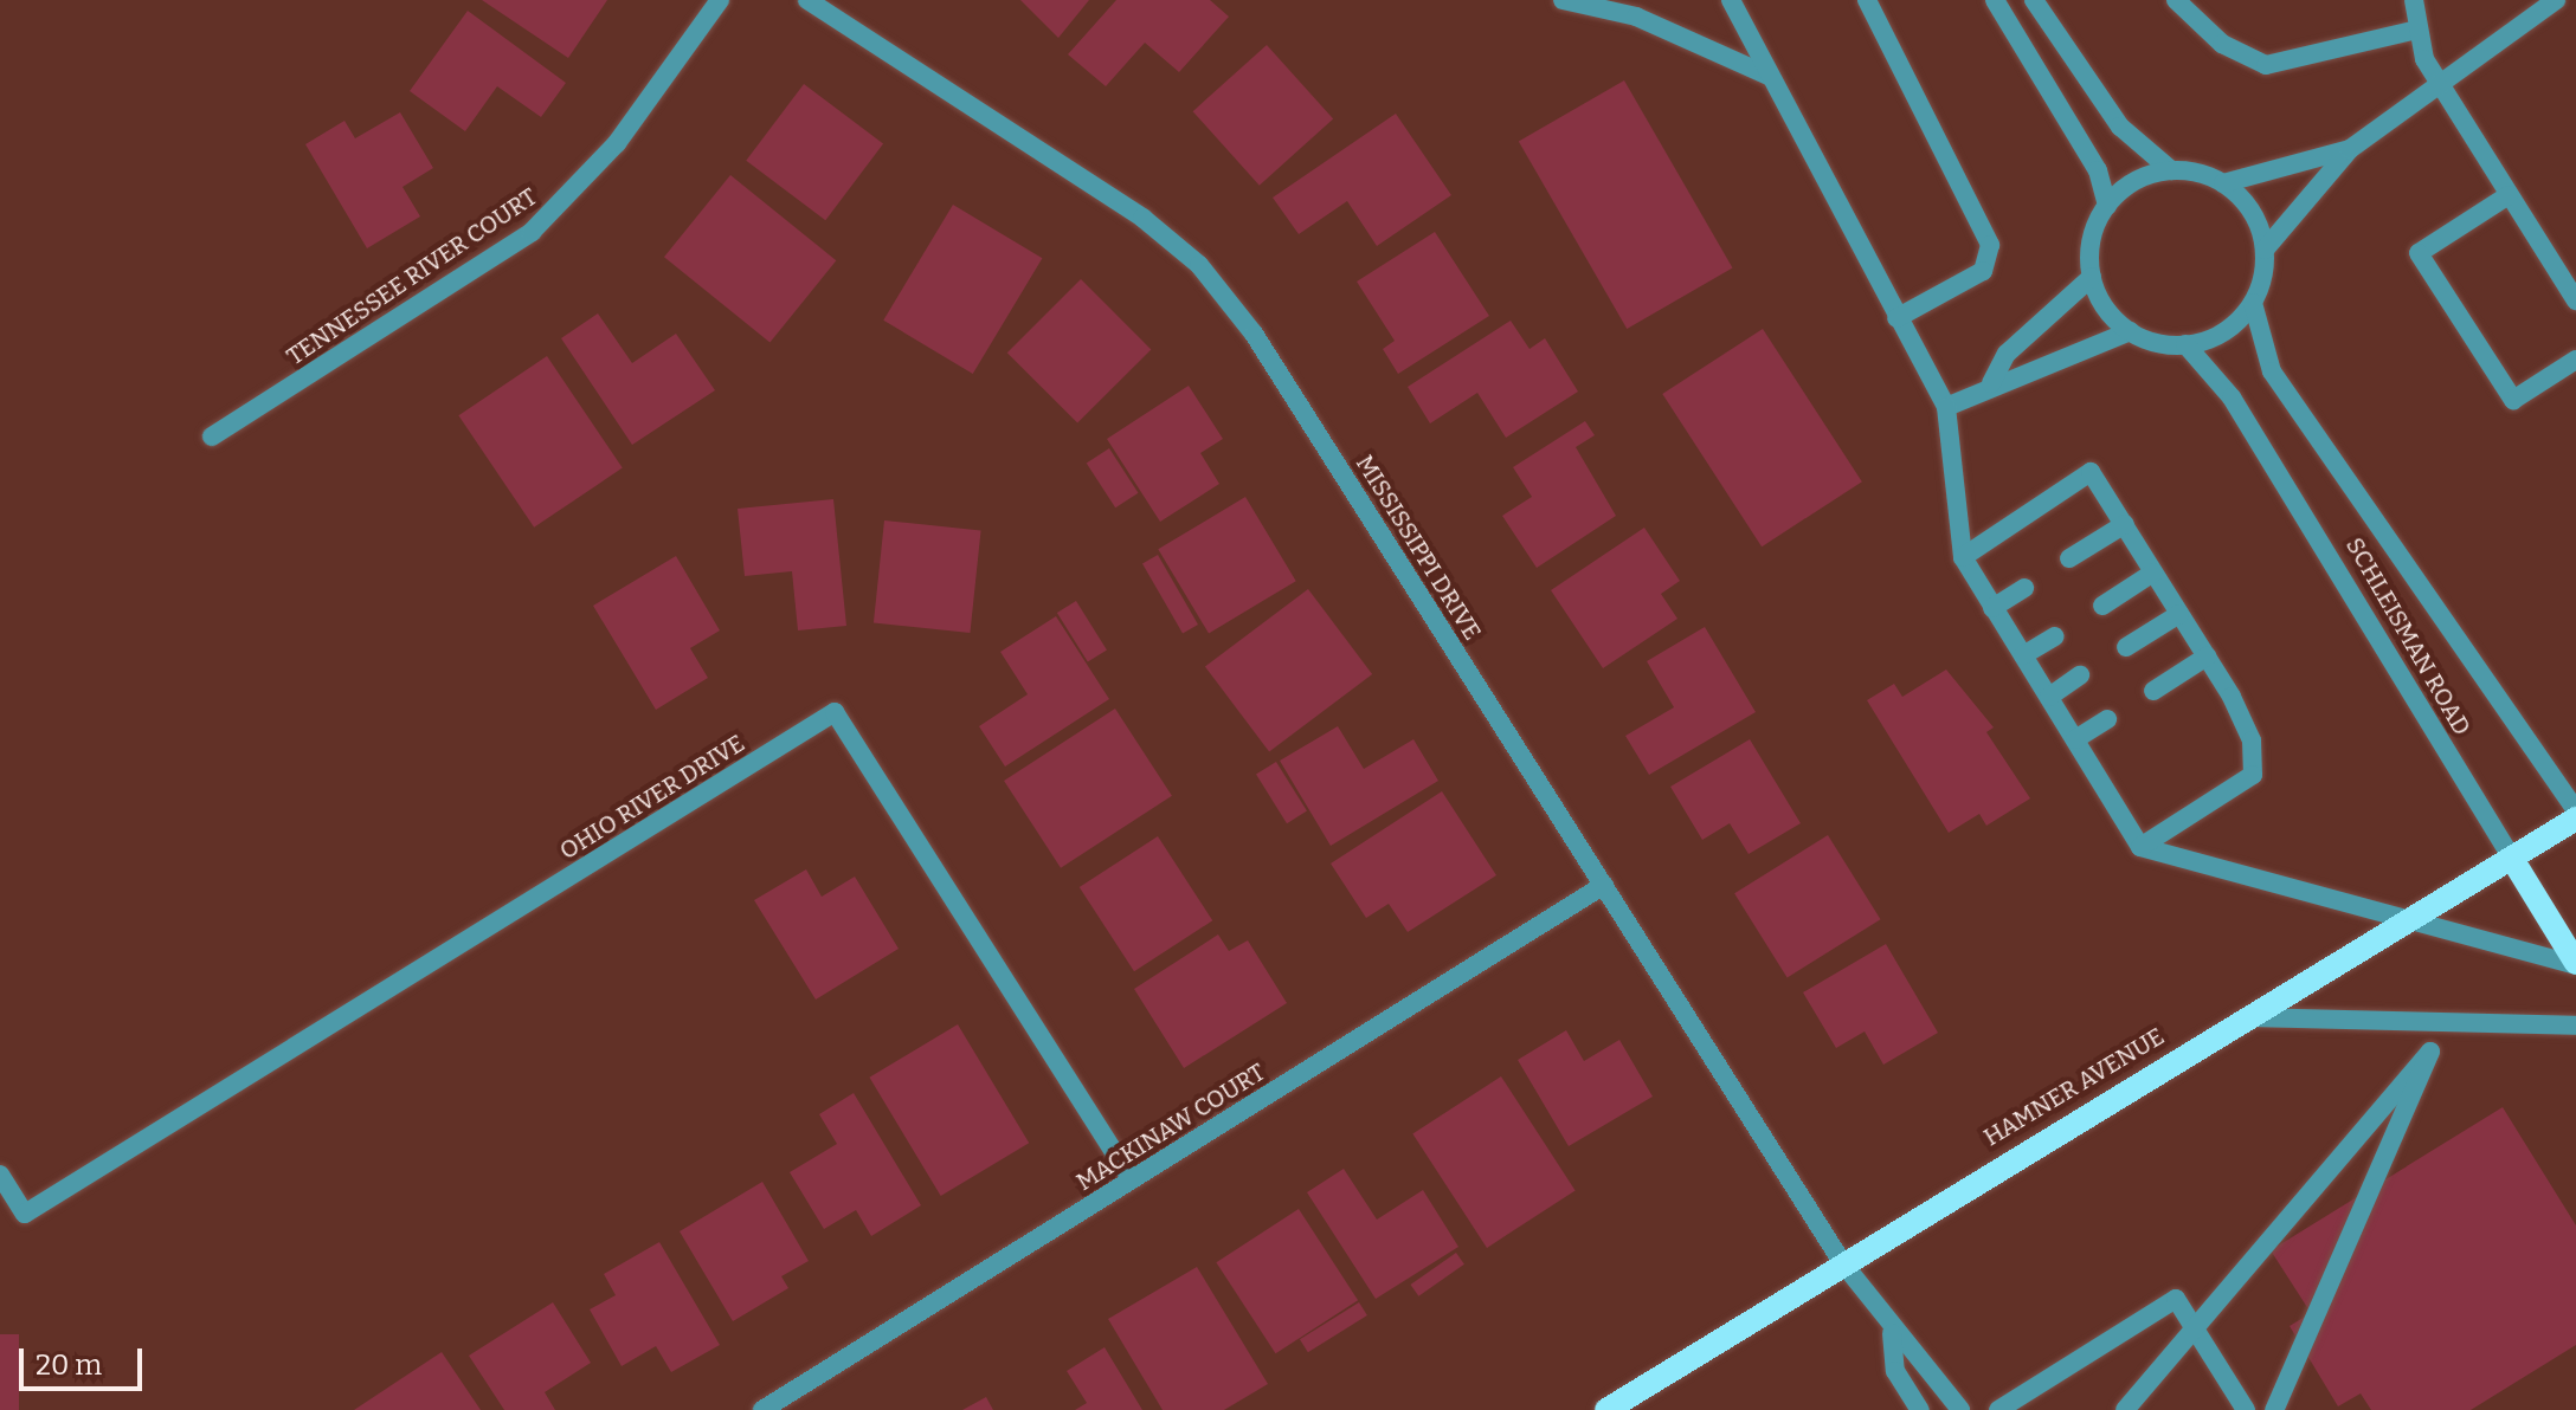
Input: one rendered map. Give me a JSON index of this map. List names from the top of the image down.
{
  "streets": {
    "main road": ["SCHLEISMAN ROAD", "HAMNER AVENUE"],
    "street": [
      "TENNESSEE RIVER COURT",
      "MISSISSIPPI DRIVE",
      "OHIO RIVER DRIVE",
      "MACKINAW COURT"
    ]
  },
  "crossings": [
    ["MISSISSIPPI DRIVE", "HAMNER AVENUE"],
    ["MISSISSIPPI DRIVE", "MACKINAW COURT"],
    ["SCHLEISMAN ROAD", "HAMNER AVENUE"],
    ["OHIO RIVER DRIVE", "MACKINAW COURT"]
  ],
  "scale_bar": "20 m"
}
